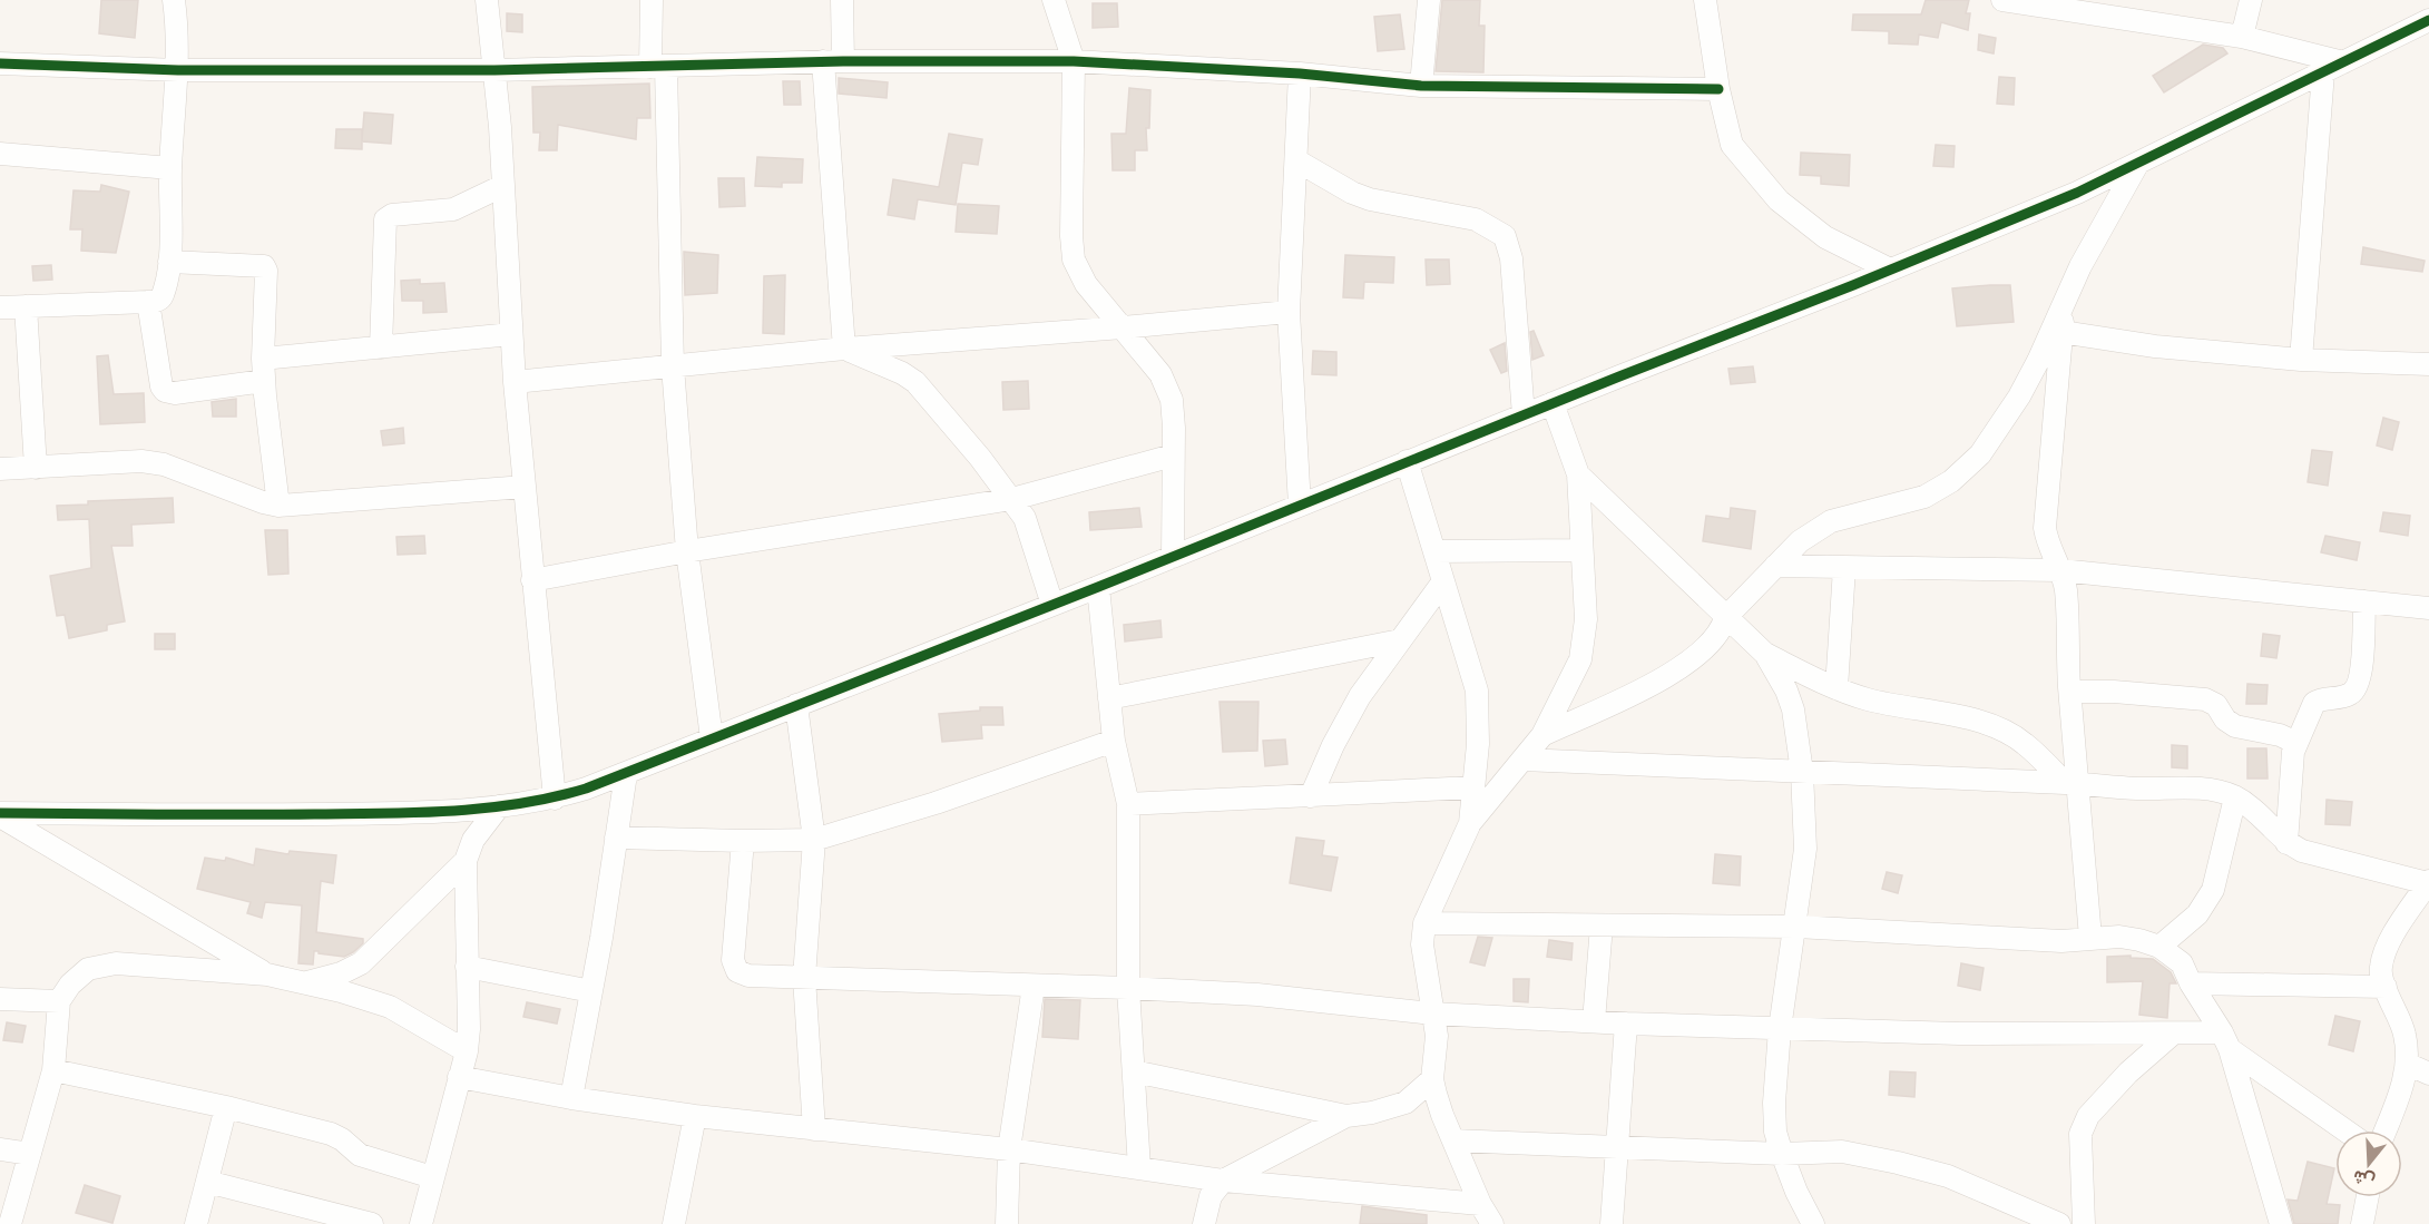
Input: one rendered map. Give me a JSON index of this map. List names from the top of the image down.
{
  "north": "bottom"
}
